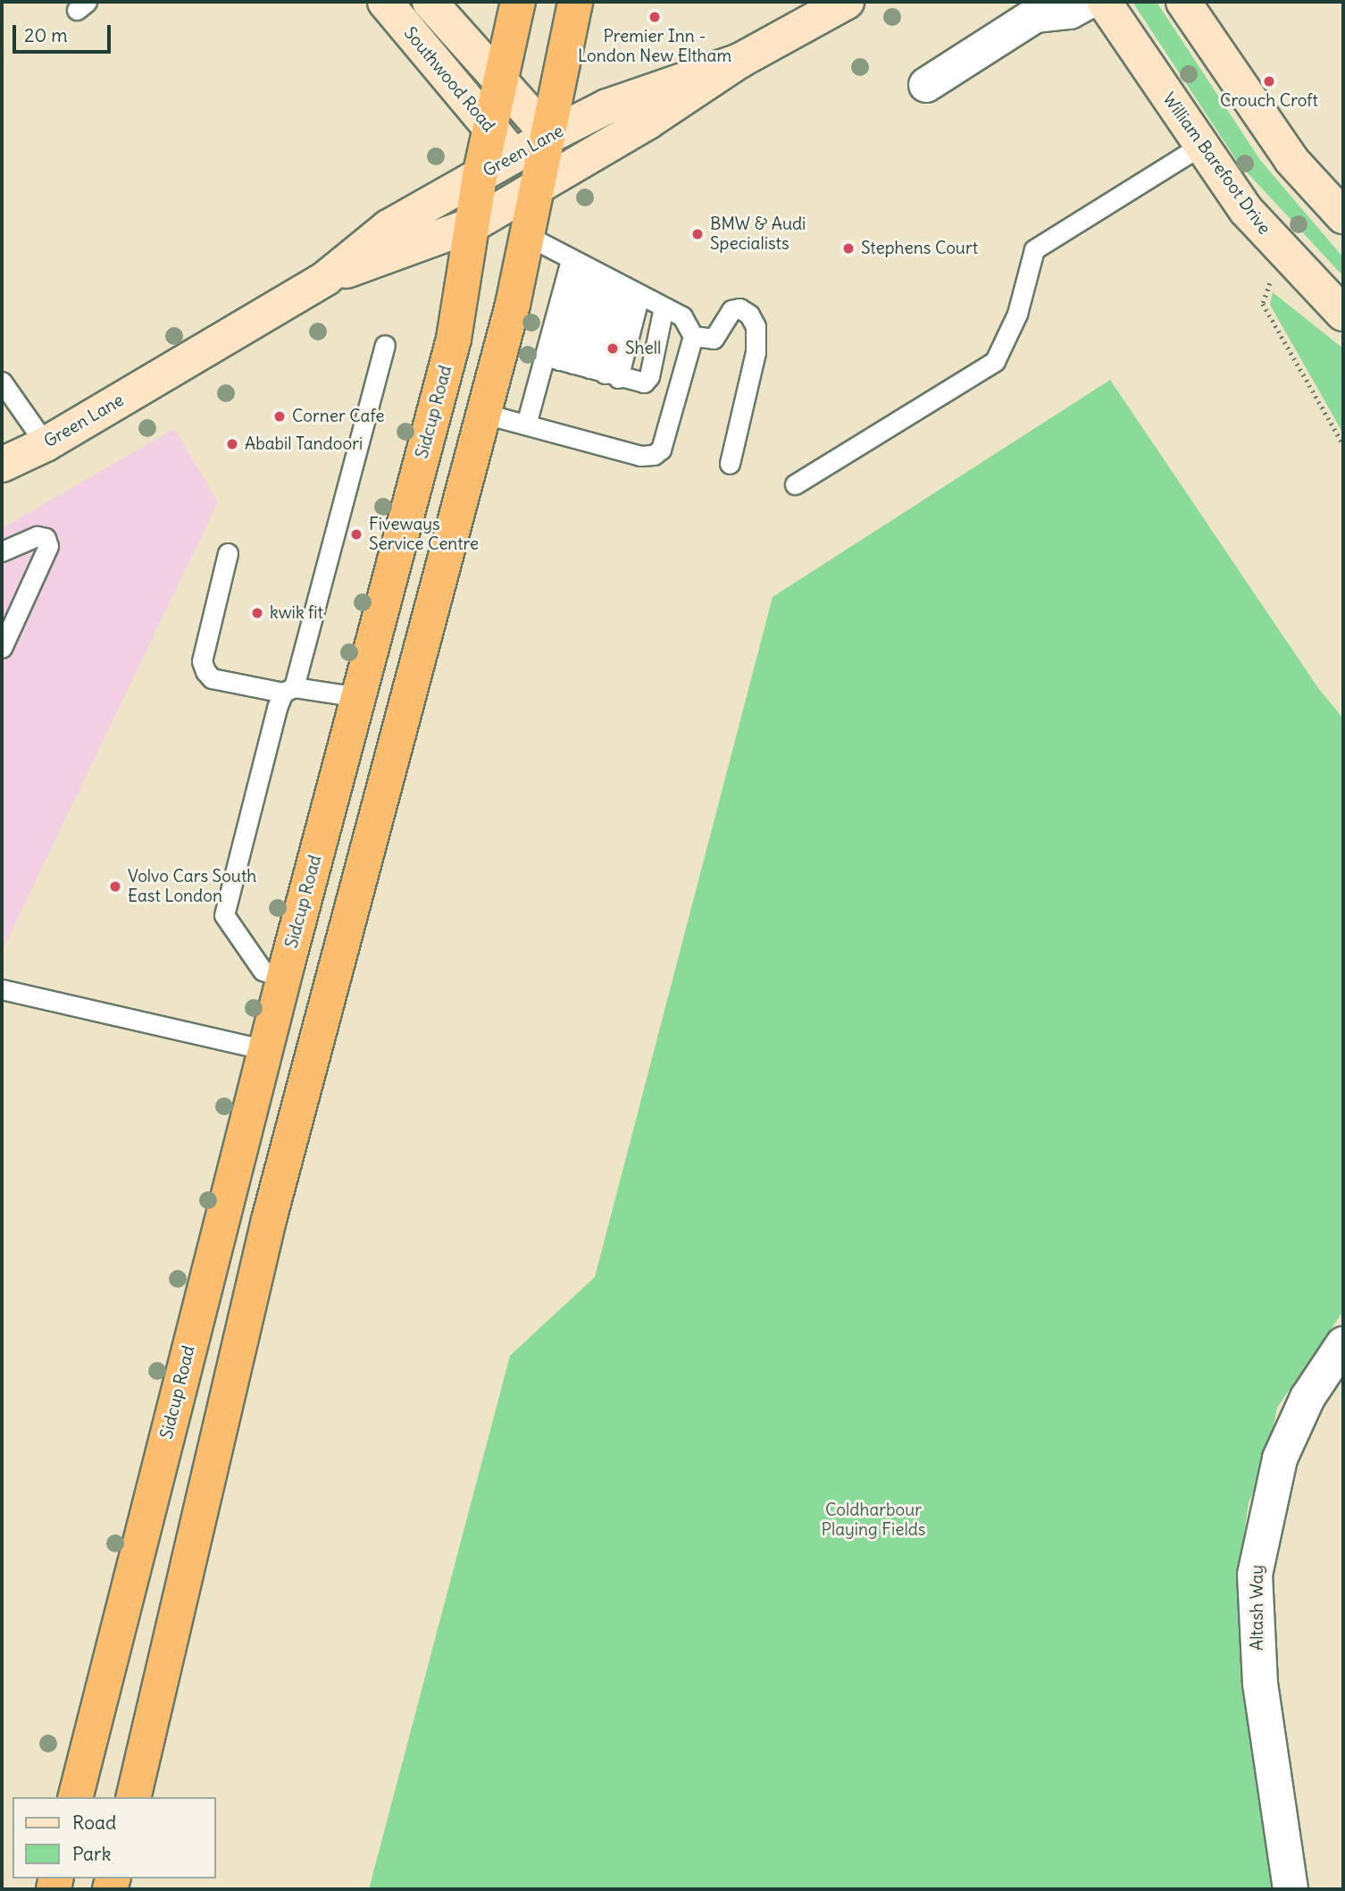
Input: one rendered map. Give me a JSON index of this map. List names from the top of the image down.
{
  "streets": {
    "highway": ["Sidcup Road"],
    "main road": ["Southwood Road", "Green Lane", "William Barefoot Drive"],
    "street": ["Altash Way"]
  },
  "crossings": [
    ["Southwood Road", "Green Lane"],
    ["Southwood Road", "Sidcup Road"],
    ["Green Lane", "Sidcup Road"]
  ],
  "parks": ["Coldharbour Playing Fields"],
  "places": [
    "Premier Inn - London New Eltham",
    "Crouch Croft",
    "BMW & Audi Specialists",
    "Stephens Court",
    "Shell",
    "Corner Cafe",
    "Ababil Tandoori",
    "Fiveways Service Centre",
    "kwik fit",
    "Volvo Cars South East London"
  ],
  "legend": ["Road", "Park"],
  "scale_bar": "20 m"
}
